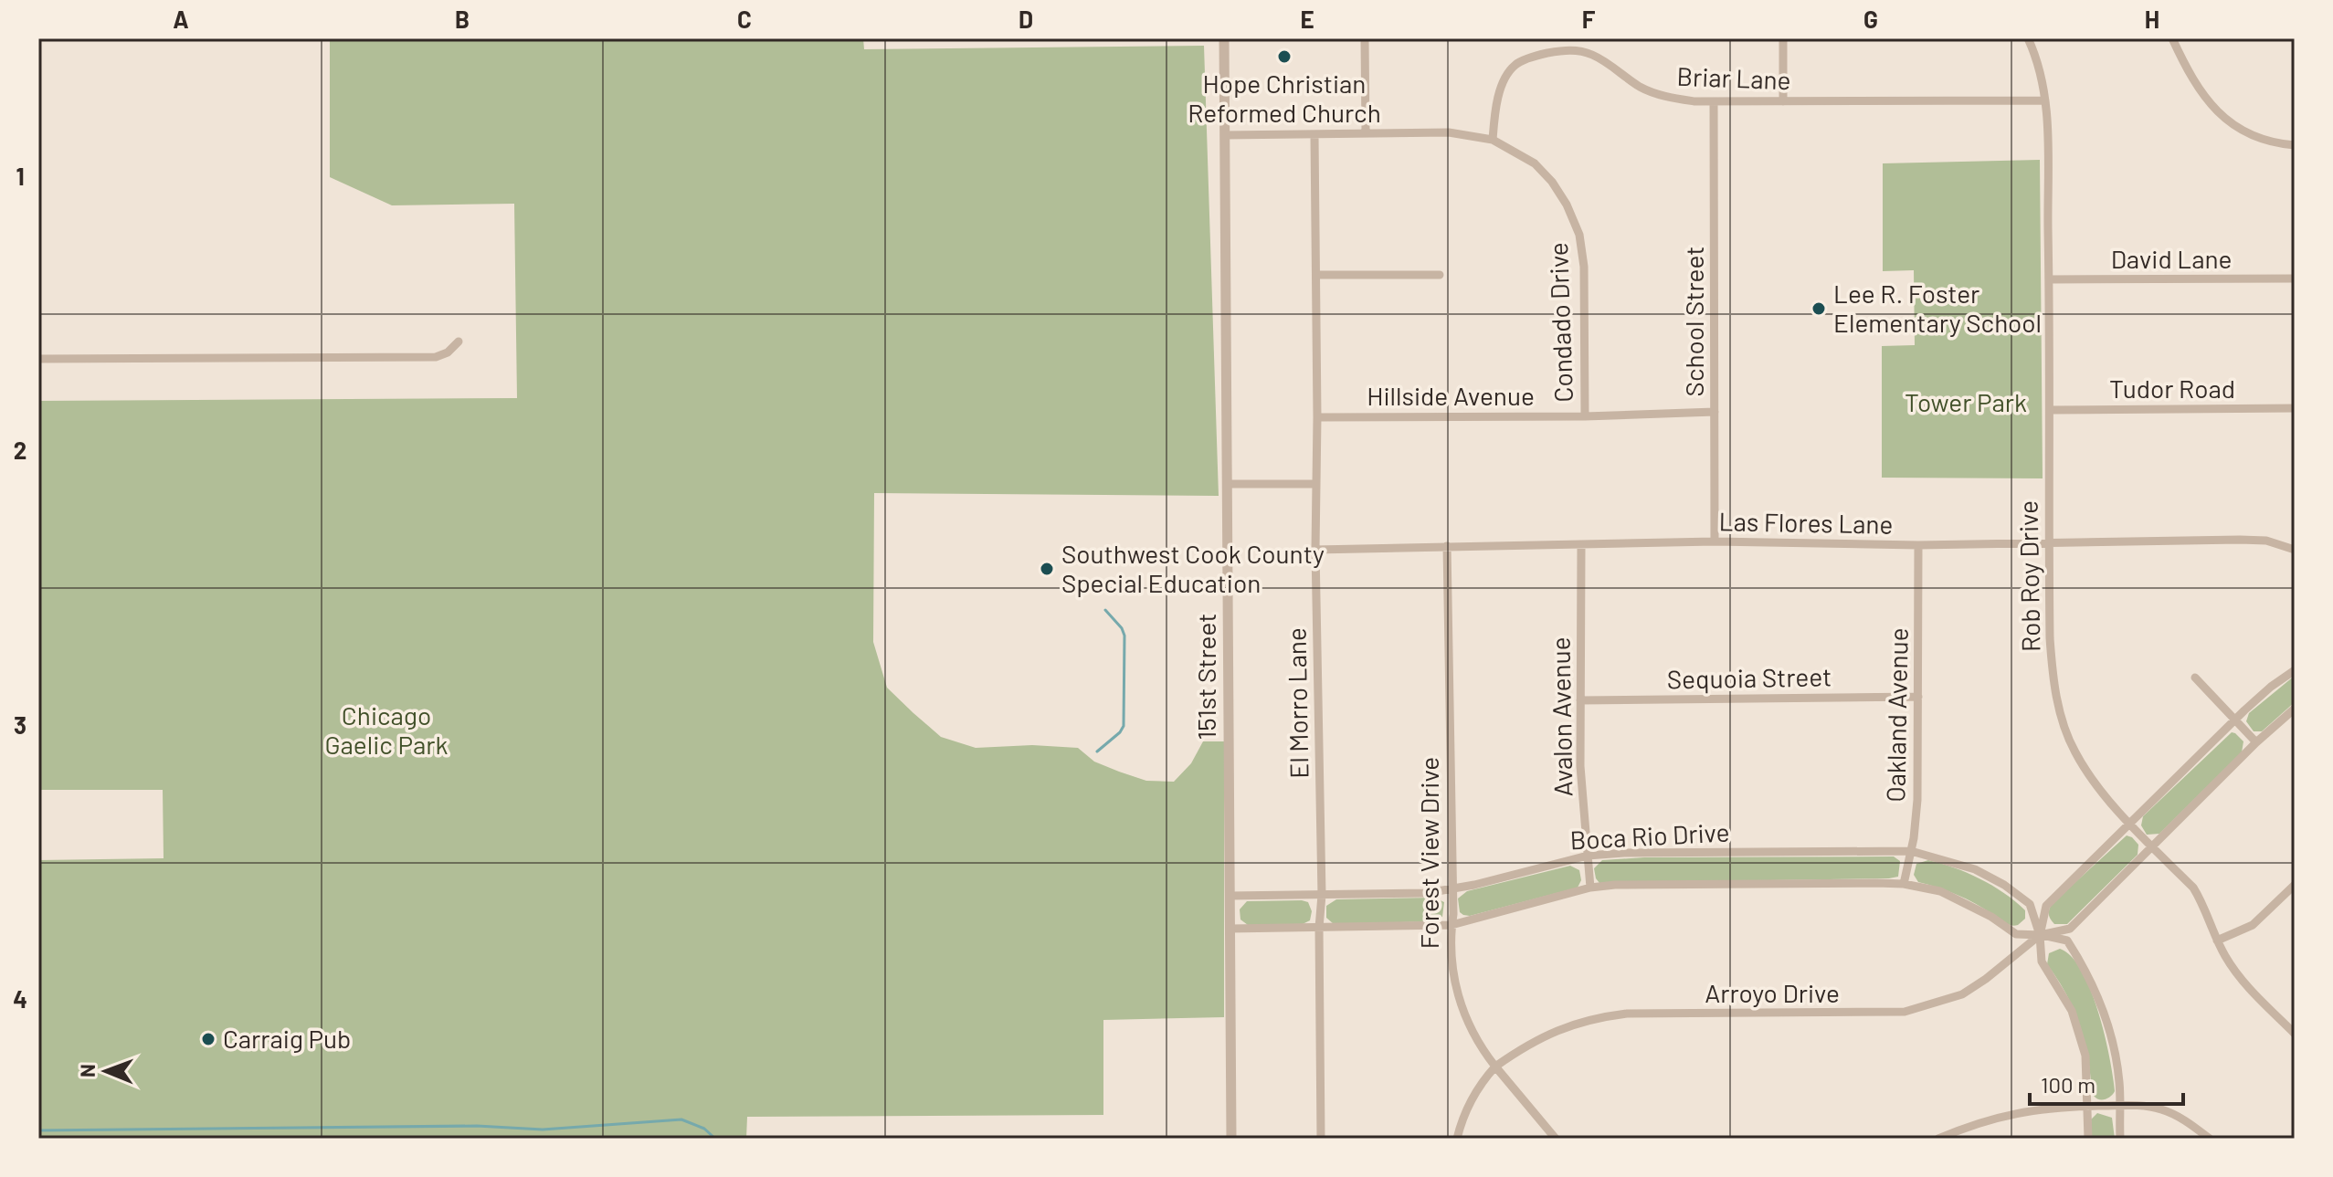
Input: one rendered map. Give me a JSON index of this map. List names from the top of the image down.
{
  "streets": {
    "street": [
      "Briar Lane",
      "David Lane",
      "School Street",
      "Condado Drive",
      "Tudor Road",
      "Hillside Avenue",
      "Las Flores Lane",
      "Rob Roy Drive",
      "151st Street",
      "Sequoia Street",
      "El Morro Lane",
      "Oakland Avenue",
      "Avalon Avenue",
      "Boca Rio Drive",
      "Forest View Drive",
      "Arroyo Drive"
    ]
  },
  "crossings": [
    ["Briar Lane", "School Street"],
    ["Briar Lane", "Condado Drive"],
    ["Briar Lane", "Rob Roy Drive"],
    ["David Lane", "Rob Roy Drive"],
    ["School Street", "Hillside Avenue"],
    ["School Street", "Las Flores Lane"],
    ["Condado Drive", "Hillside Avenue"],
    ["Condado Drive", "151st Street"],
    ["Condado Drive", "El Morro Lane"],
    ["Tudor Road", "Rob Roy Drive"],
    ["Hillside Avenue", "El Morro Lane"],
    ["Las Flores Lane", "Rob Roy Drive"],
    ["Las Flores Lane", "El Morro Lane"],
    ["Las Flores Lane", "Oakland Avenue"],
    ["Las Flores Lane", "Avalon Avenue"],
    ["Las Flores Lane", "Forest View Drive"],
    ["Rob Roy Drive", "Arroyo Drive"],
    ["151st Street", "Boca Rio Drive"],
    ["Sequoia Street", "Oakland Avenue"],
    ["Sequoia Street", "Avalon Avenue"],
    ["El Morro Lane", "Boca Rio Drive"],
    ["Oakland Avenue", "Boca Rio Drive"],
    ["Avalon Avenue", "Boca Rio Drive"],
    ["Boca Rio Drive", "Forest View Drive"],
    ["Boca Rio Drive", "Arroyo Drive"],
    ["Forest View Drive", "Arroyo Drive"]
  ],
  "parks": ["Tower Park", "Chicago Gaelic Park"],
  "places": [
    "Hope Christian Reformed Church",
    "Lee R. Foster Elementary School",
    "Southwest Cook County Special Education",
    "Carraig Pub"
  ],
  "scale_bar": "100 m",
  "north": "left",
  "grid": {
    "columns": [
      "A",
      "B",
      "C",
      "D",
      "E",
      "F",
      "G",
      "H"
    ],
    "rows": [
      "1",
      "2",
      "3",
      "4"
    ]
  }
}
